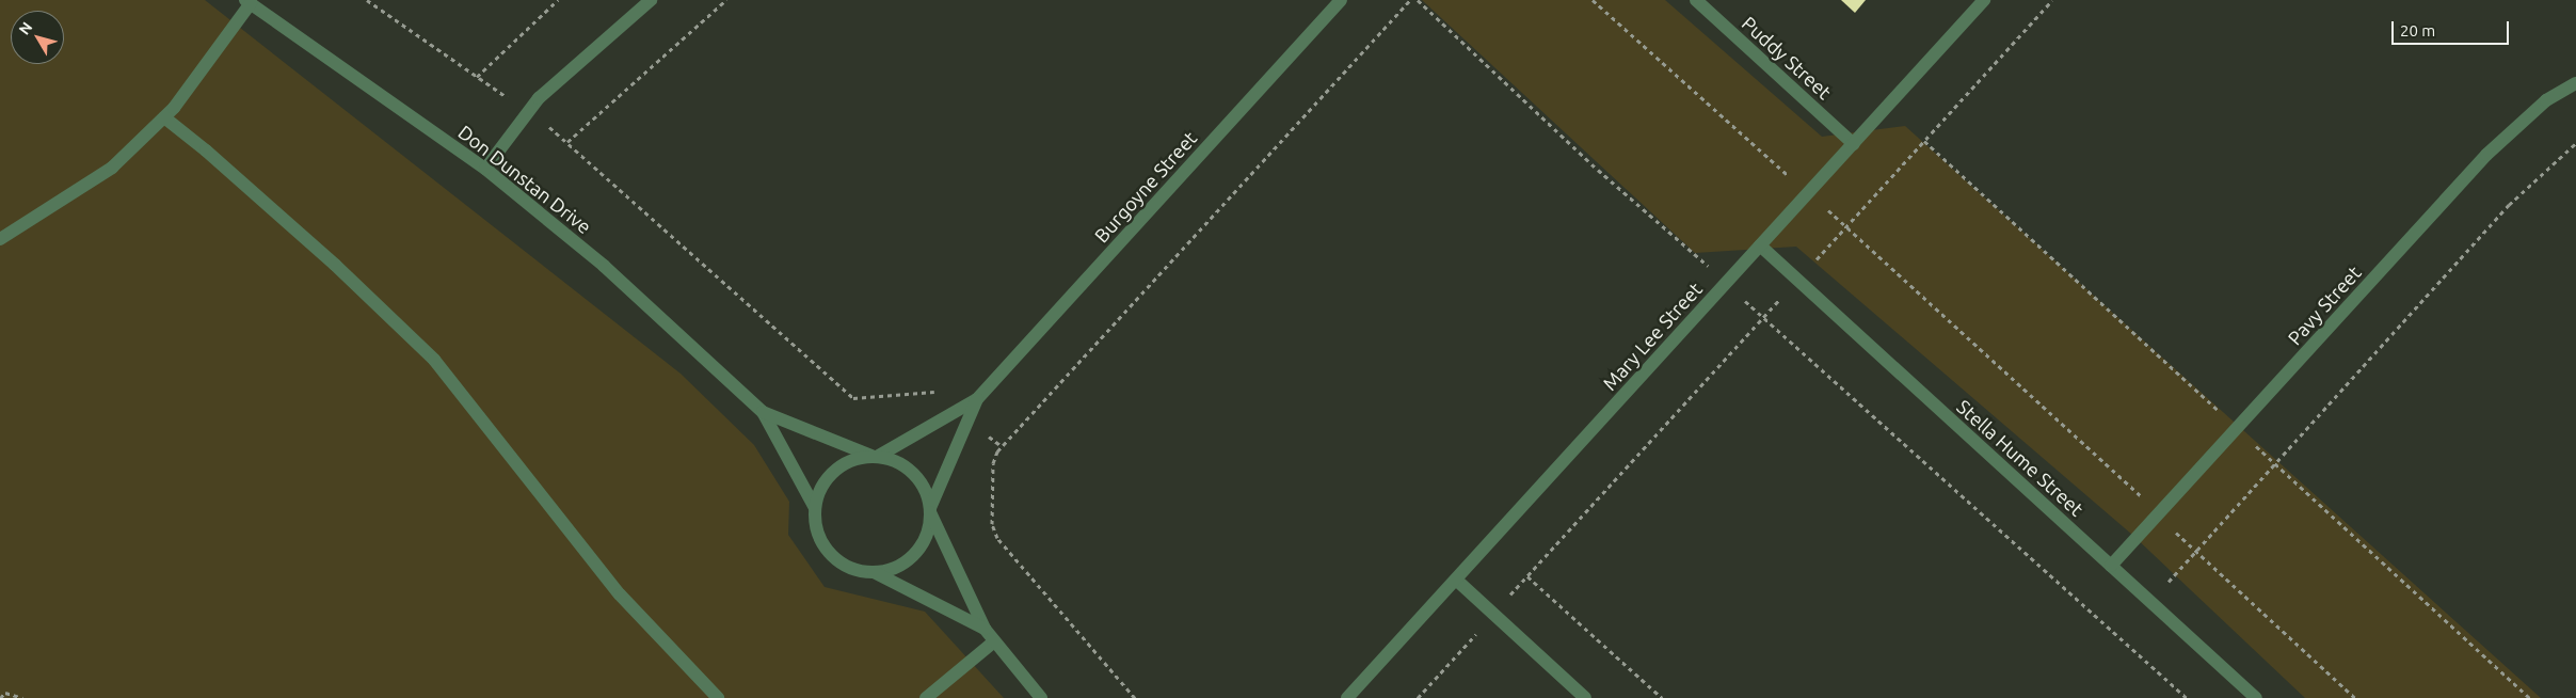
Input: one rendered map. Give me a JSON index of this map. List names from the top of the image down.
{
  "streets": {
    "street": [
      "Puddy Street",
      "Don Dunstan Drive",
      "Burgoyne Street",
      "Pavy Street",
      "Mary Lee Street",
      "Stella Hume Street"
    ]
  },
  "crossings": [
    ["Puddy Street", "Mary Lee Street"],
    ["Don Dunstan Drive", "Burgoyne Street"],
    ["Pavy Street", "Stella Hume Street"],
    ["Mary Lee Street", "Stella Hume Street"]
  ],
  "scale_bar": "20 m",
  "north": "top left"
}
